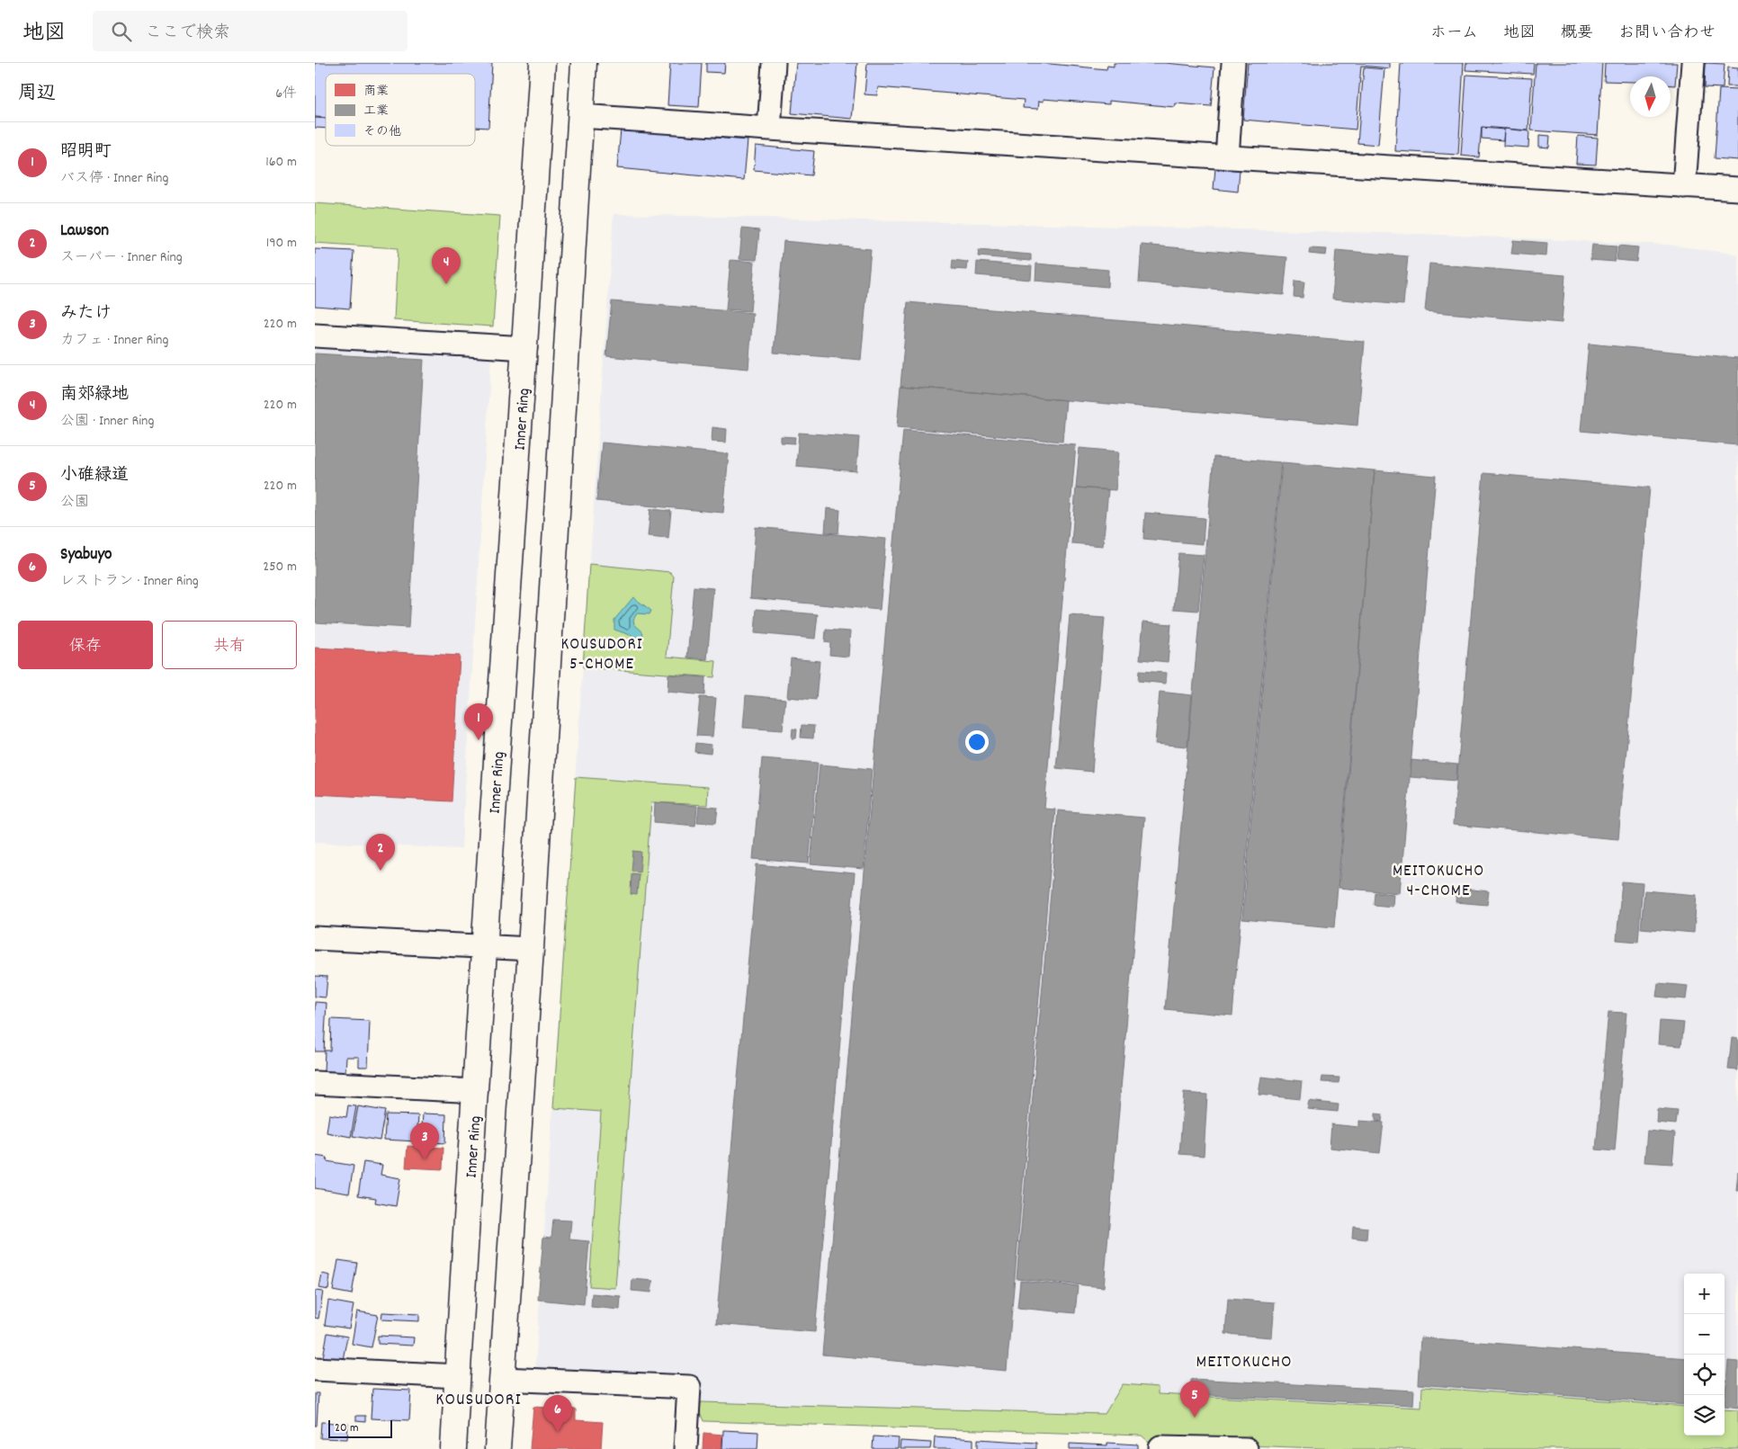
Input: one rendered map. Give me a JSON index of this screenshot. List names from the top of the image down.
{
  "streets": {
    "main road": ["Inner Ring"]
  },
  "districts": [
    "KOUSUDORI 5-CHOME",
    "MEITOKUCHO 4-CHOME",
    "MEITOKUCHO",
    "KOUSUDORI"
  ],
  "legend": ["商業", "工業", "その他"],
  "scale_bar": "20 m",
  "north": "bottom",
  "page": {
    "header": "地図",
    "search": "ここで検索",
    "nav": [
      "ホーム",
      "地図",
      "概要",
      "お問い合わせ"
    ],
    "heading": ["周辺", "6件"],
    "list": [
      {
        "mark": "1",
        "name": "昭明町",
        "note": "バス停 · Inner Ring",
        "value": "160 m"
      },
      {
        "mark": "2",
        "name": "Lawson",
        "note": "スーパー · Inner Ring",
        "value": "190 m"
      },
      {
        "mark": "3",
        "name": "みたけ",
        "note": "カフェ · Inner Ring",
        "value": "220 m"
      },
      {
        "mark": "4",
        "name": "南郊緑地",
        "note": "公園 · Inner Ring",
        "value": "220 m"
      },
      {
        "mark": "5",
        "name": "小碓緑道",
        "note": "公園",
        "value": "220 m"
      },
      {
        "mark": "6",
        "name": "Syabuyo",
        "note": "レストラン · Inner Ring",
        "value": "250 m"
      }
    ],
    "pins": [
      "4",
      "1",
      "2",
      "3",
      "5",
      "6"
    ],
    "buttons": ["保存", "共有"],
    "map_buttons": ["+", "−"],
    "scale": "20 m"
  }
}
